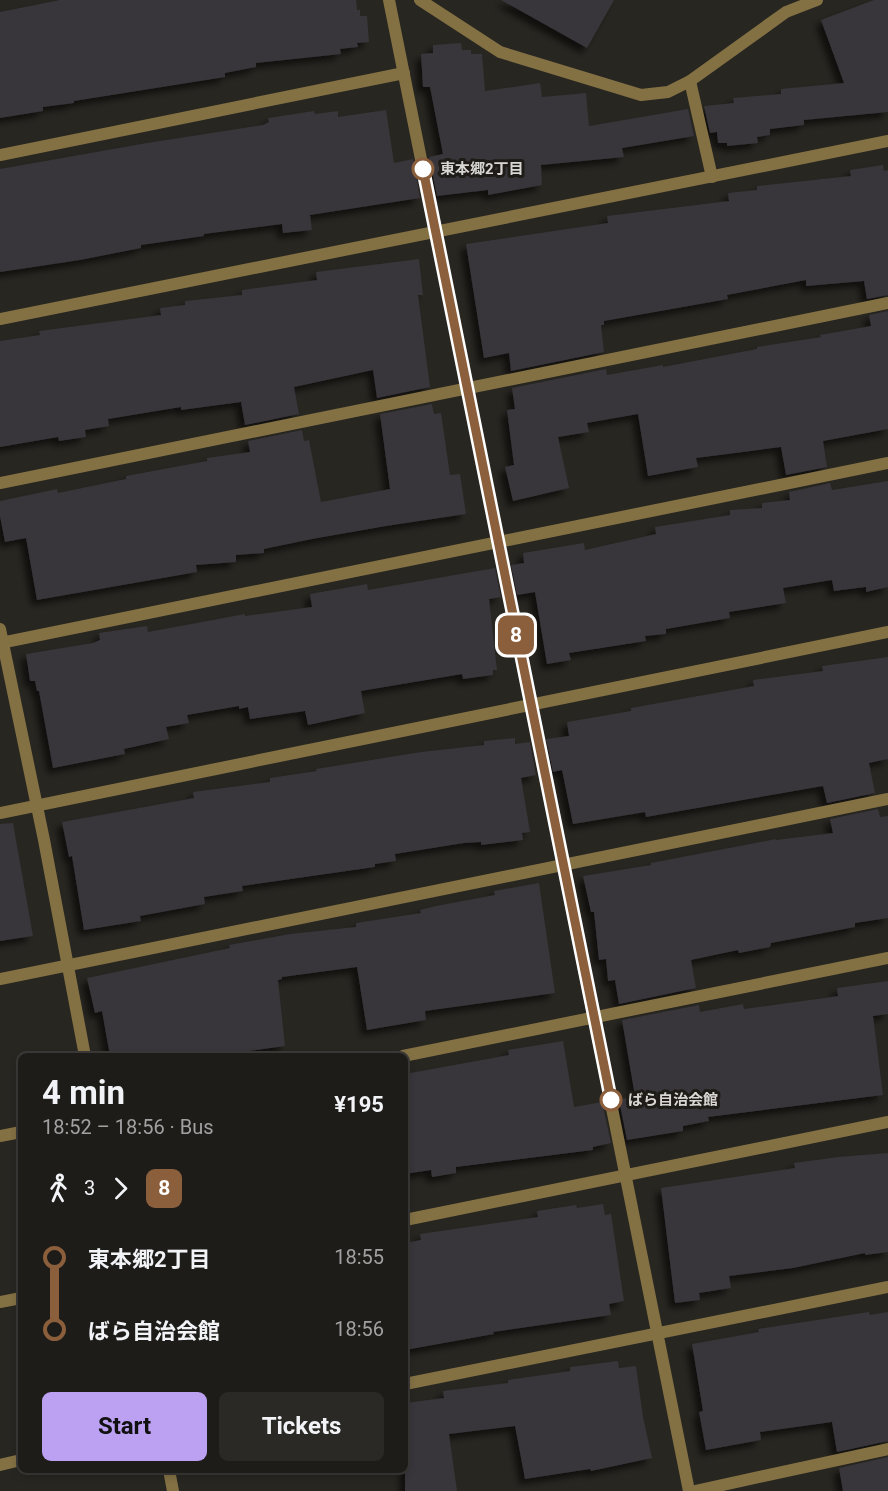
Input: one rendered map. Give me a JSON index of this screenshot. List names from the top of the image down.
{
  "places": ["東本郷2丁目", "ばら自治会館"],
  "lines": ["bus line 8"],
  "page": {
    "on_map": "8",
    "heading": ["4 min", "18:52 – 18:56 · Bus", "¥195"],
    "legs": ["3", "8"],
    "list": [
      {
        "name": "東本郷2丁目",
        "value": "18:55"
      },
      {
        "name": "ばら自治会館",
        "value": "18:56"
      }
    ],
    "buttons": ["Start", "Tickets"]
  }
}
